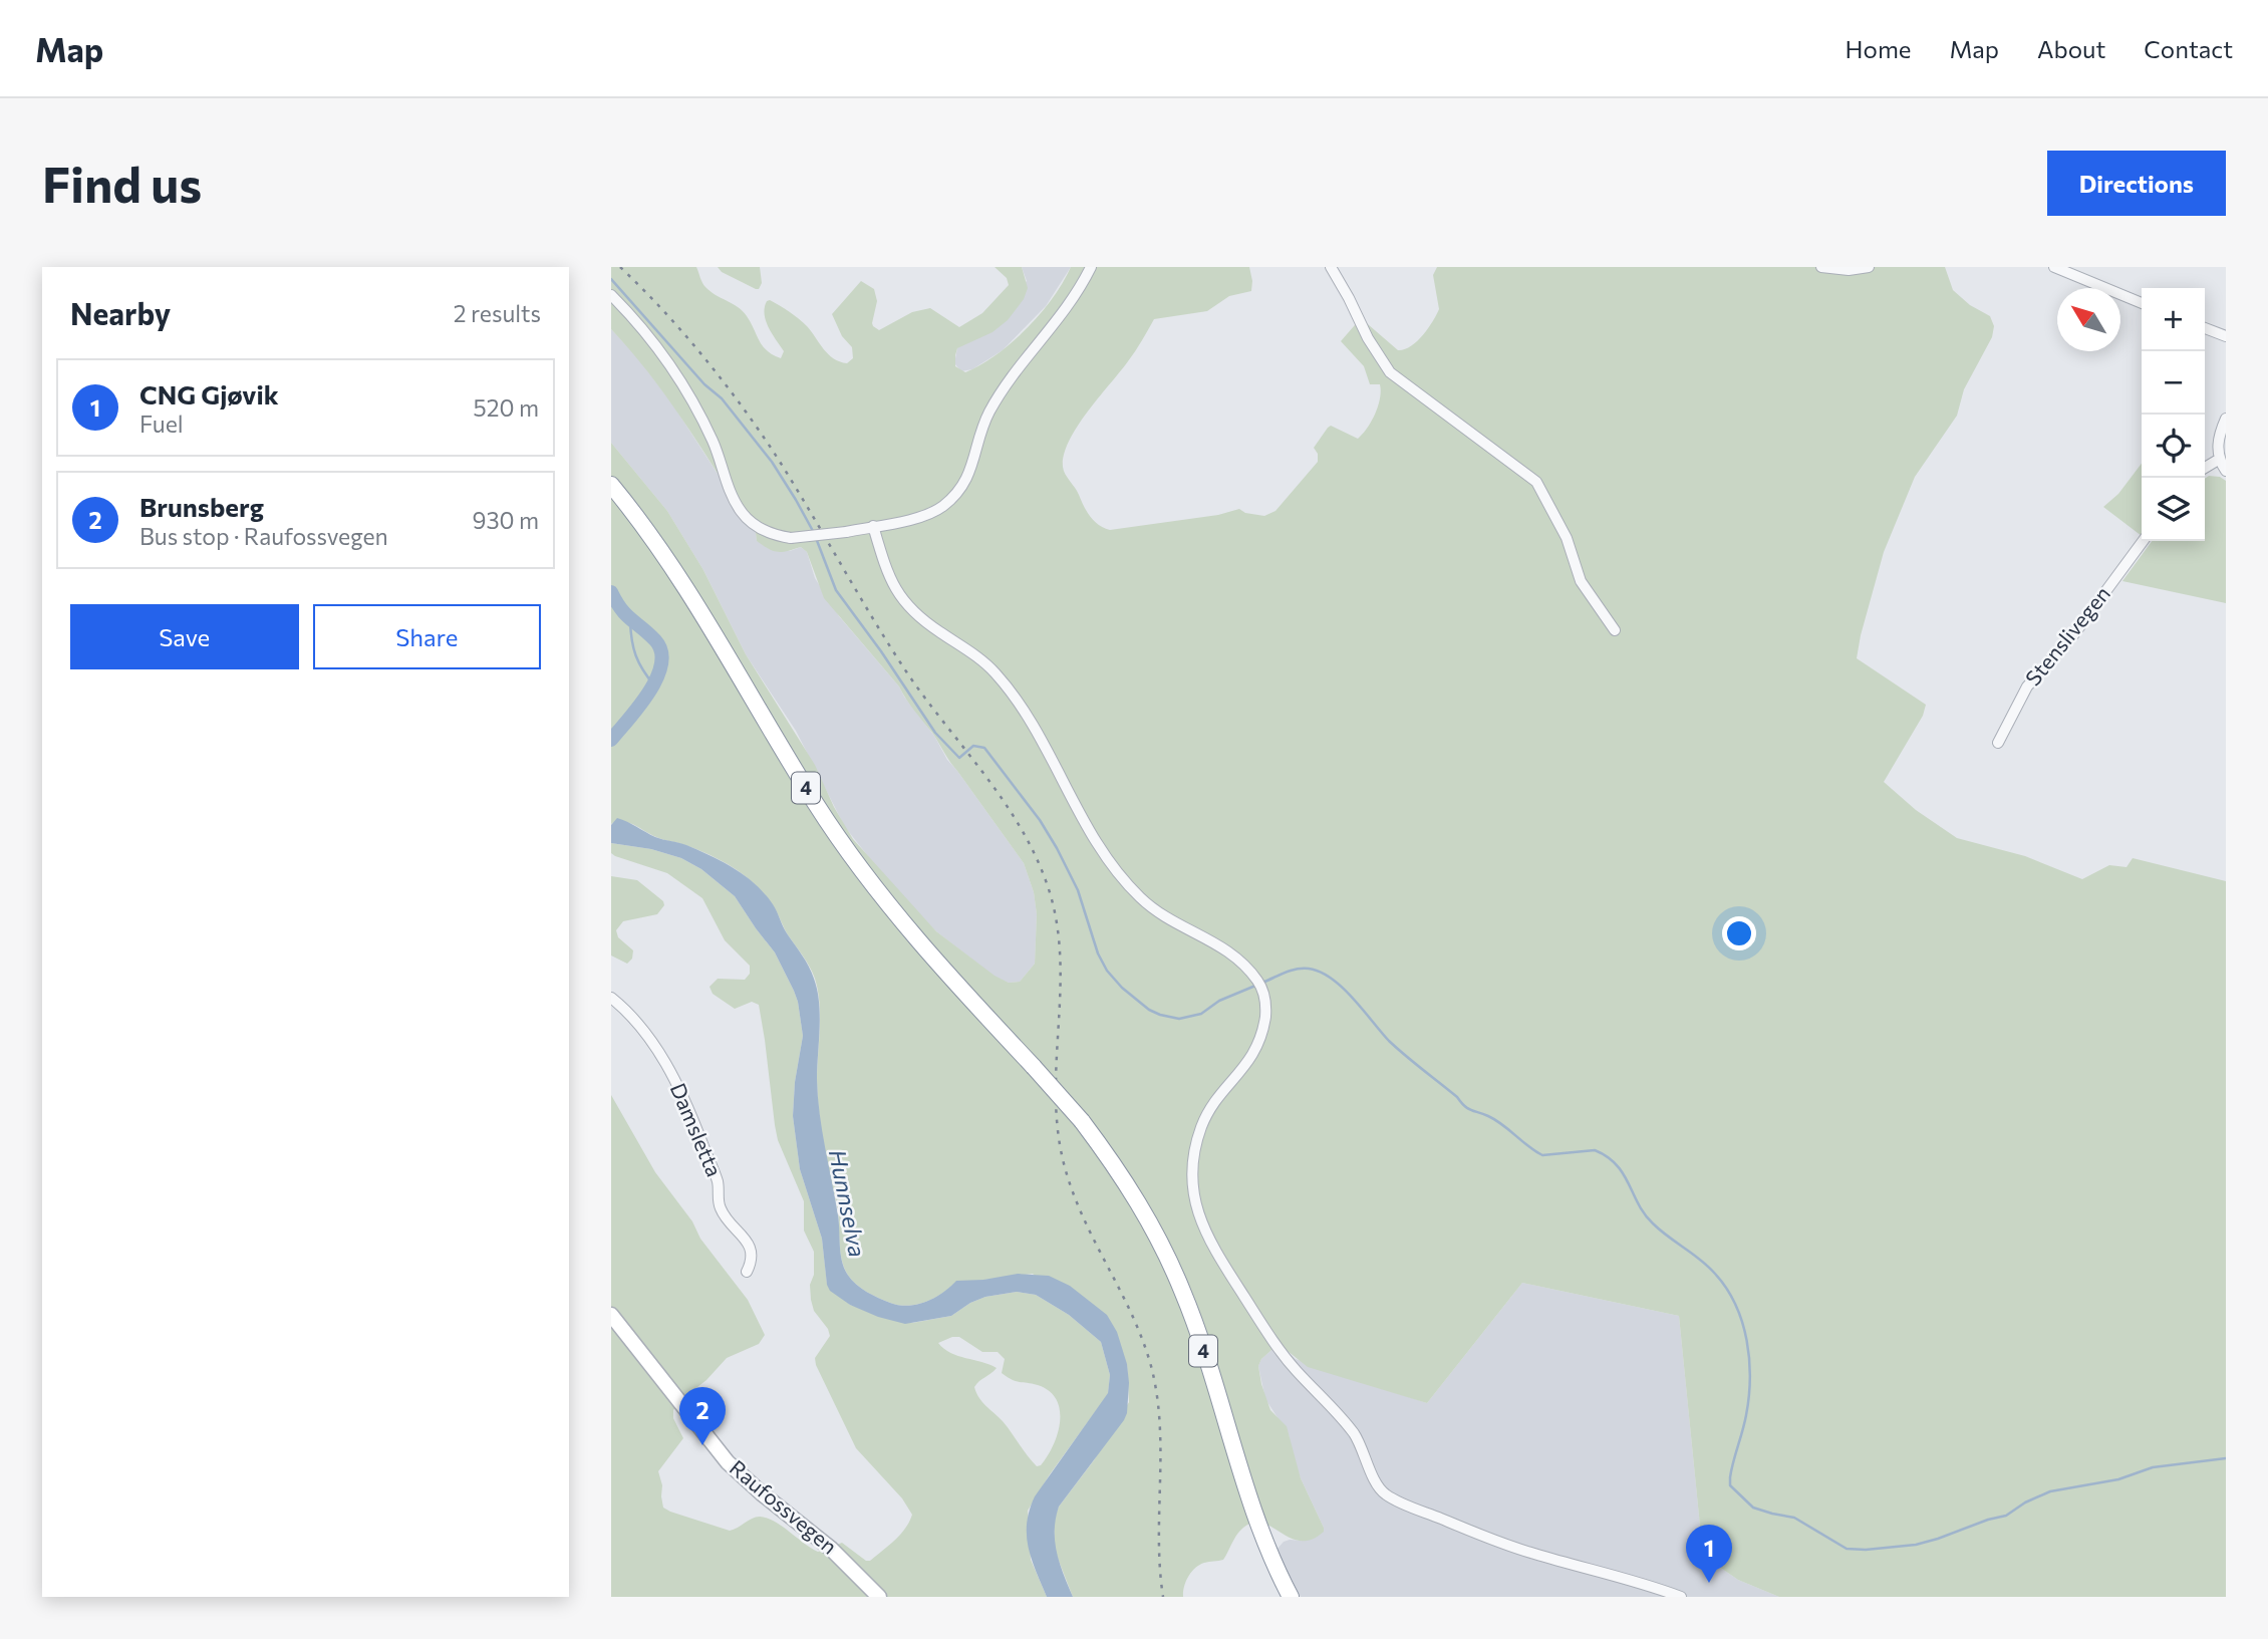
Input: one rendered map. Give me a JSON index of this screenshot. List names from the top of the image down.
{
  "streets": {
    "highway": ["4"],
    "main road": ["Raufossvegen"],
    "street": ["Stenslivegen", "Damsletta"]
  },
  "water": ["Hunnselva"],
  "north": "top left",
  "page": {
    "header": "Map",
    "nav": [
      "Home",
      "Map",
      "About",
      "Contact"
    ],
    "buttons": [
      "Directions",
      ["Save", "Share"]
    ],
    "title": "Find us",
    "heading": ["Nearby", "2 results"],
    "map_buttons": ["+", "−"],
    "list": [
      {
        "mark": "1",
        "name": "CNG Gjøvik",
        "note": "Fuel",
        "value": "520 m"
      },
      {
        "mark": "2",
        "name": "Brunsberg",
        "note": "Bus stop · Raufossvegen",
        "value": "930 m"
      }
    ],
    "pins": ["2", "1"]
  }
}
